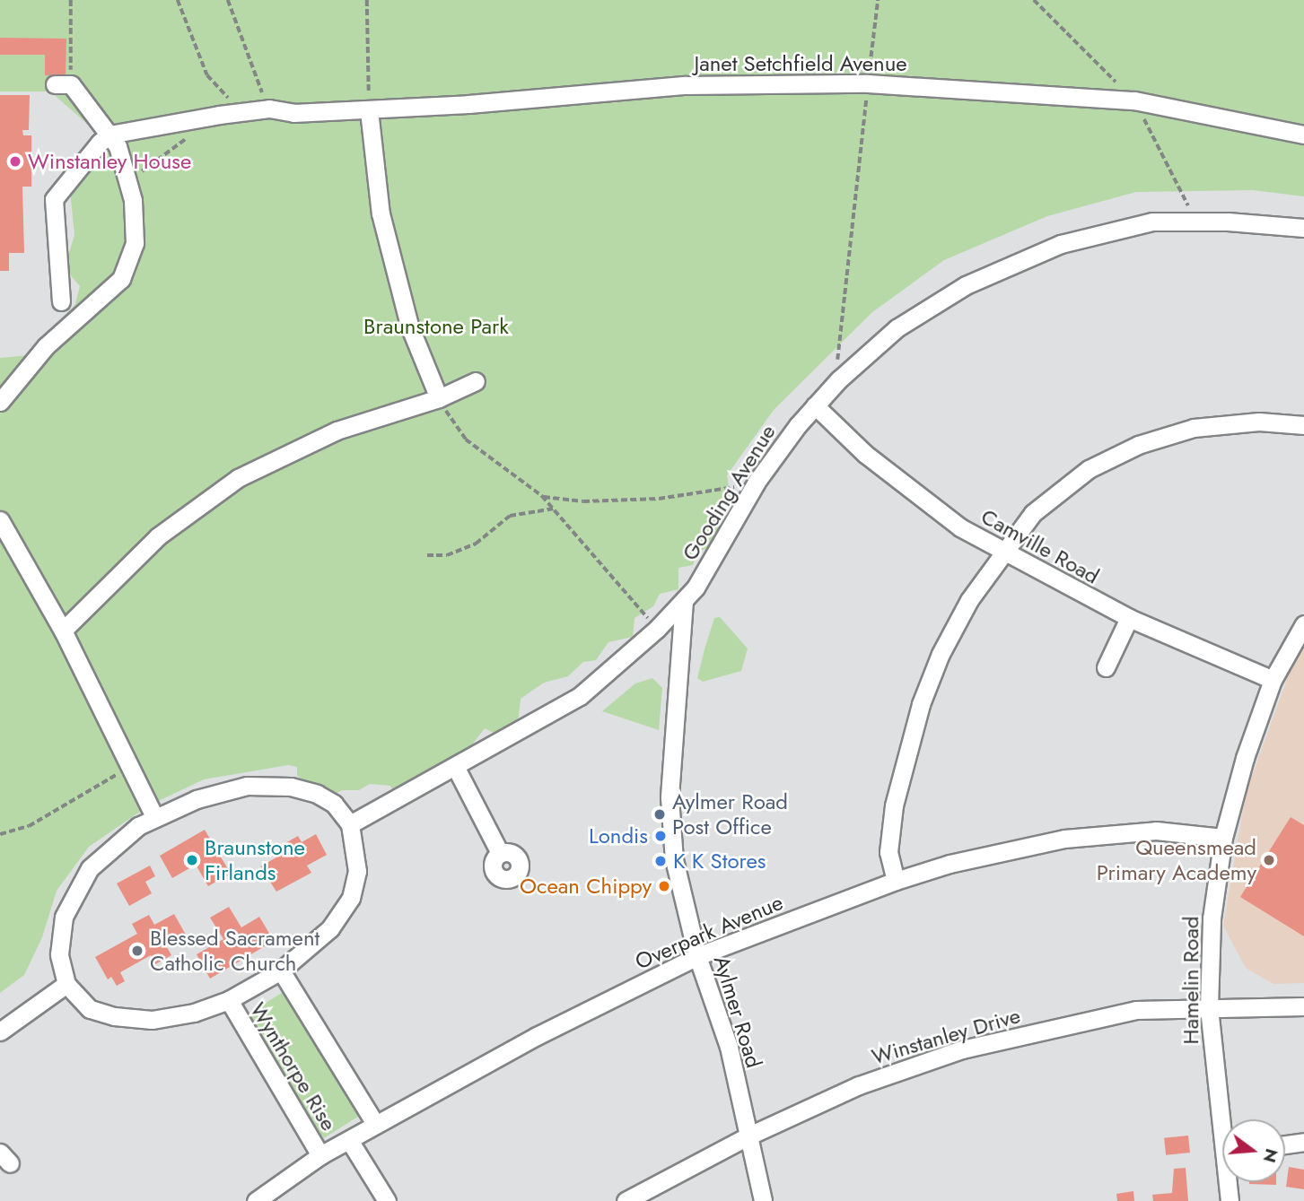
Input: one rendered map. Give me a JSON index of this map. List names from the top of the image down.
{
  "streets": {
    "street": [
      "Janet Setchfield Avenue",
      "Gooding Avenue",
      "Camville Road",
      "Overpark Avenue",
      "Hamelin Road",
      "Aylmer Road",
      "Winstanley Drive",
      "Wynthorpe Rise"
    ]
  },
  "crossings": [
    ["Gooding Avenue", "Camville Road"],
    ["Gooding Avenue", "Aylmer Road"],
    ["Camville Road", "Hamelin Road"],
    ["Overpark Avenue", "Hamelin Road"],
    ["Overpark Avenue", "Aylmer Road"],
    ["Overpark Avenue", "Wynthorpe Rise"],
    ["Hamelin Road", "Winstanley Drive"],
    ["Aylmer Road", "Winstanley Drive"]
  ],
  "parks": ["Braunstone Park"],
  "places": [
    "Winstanley House",
    "Aylmer Road Post Office",
    "Londis",
    "Braunstone Firlands",
    "Queensmead Primary Academy",
    "K K Stores",
    "Ocean Chippy",
    "Blessed Sacrament Catholic Church"
  ],
  "north": "right"
}
